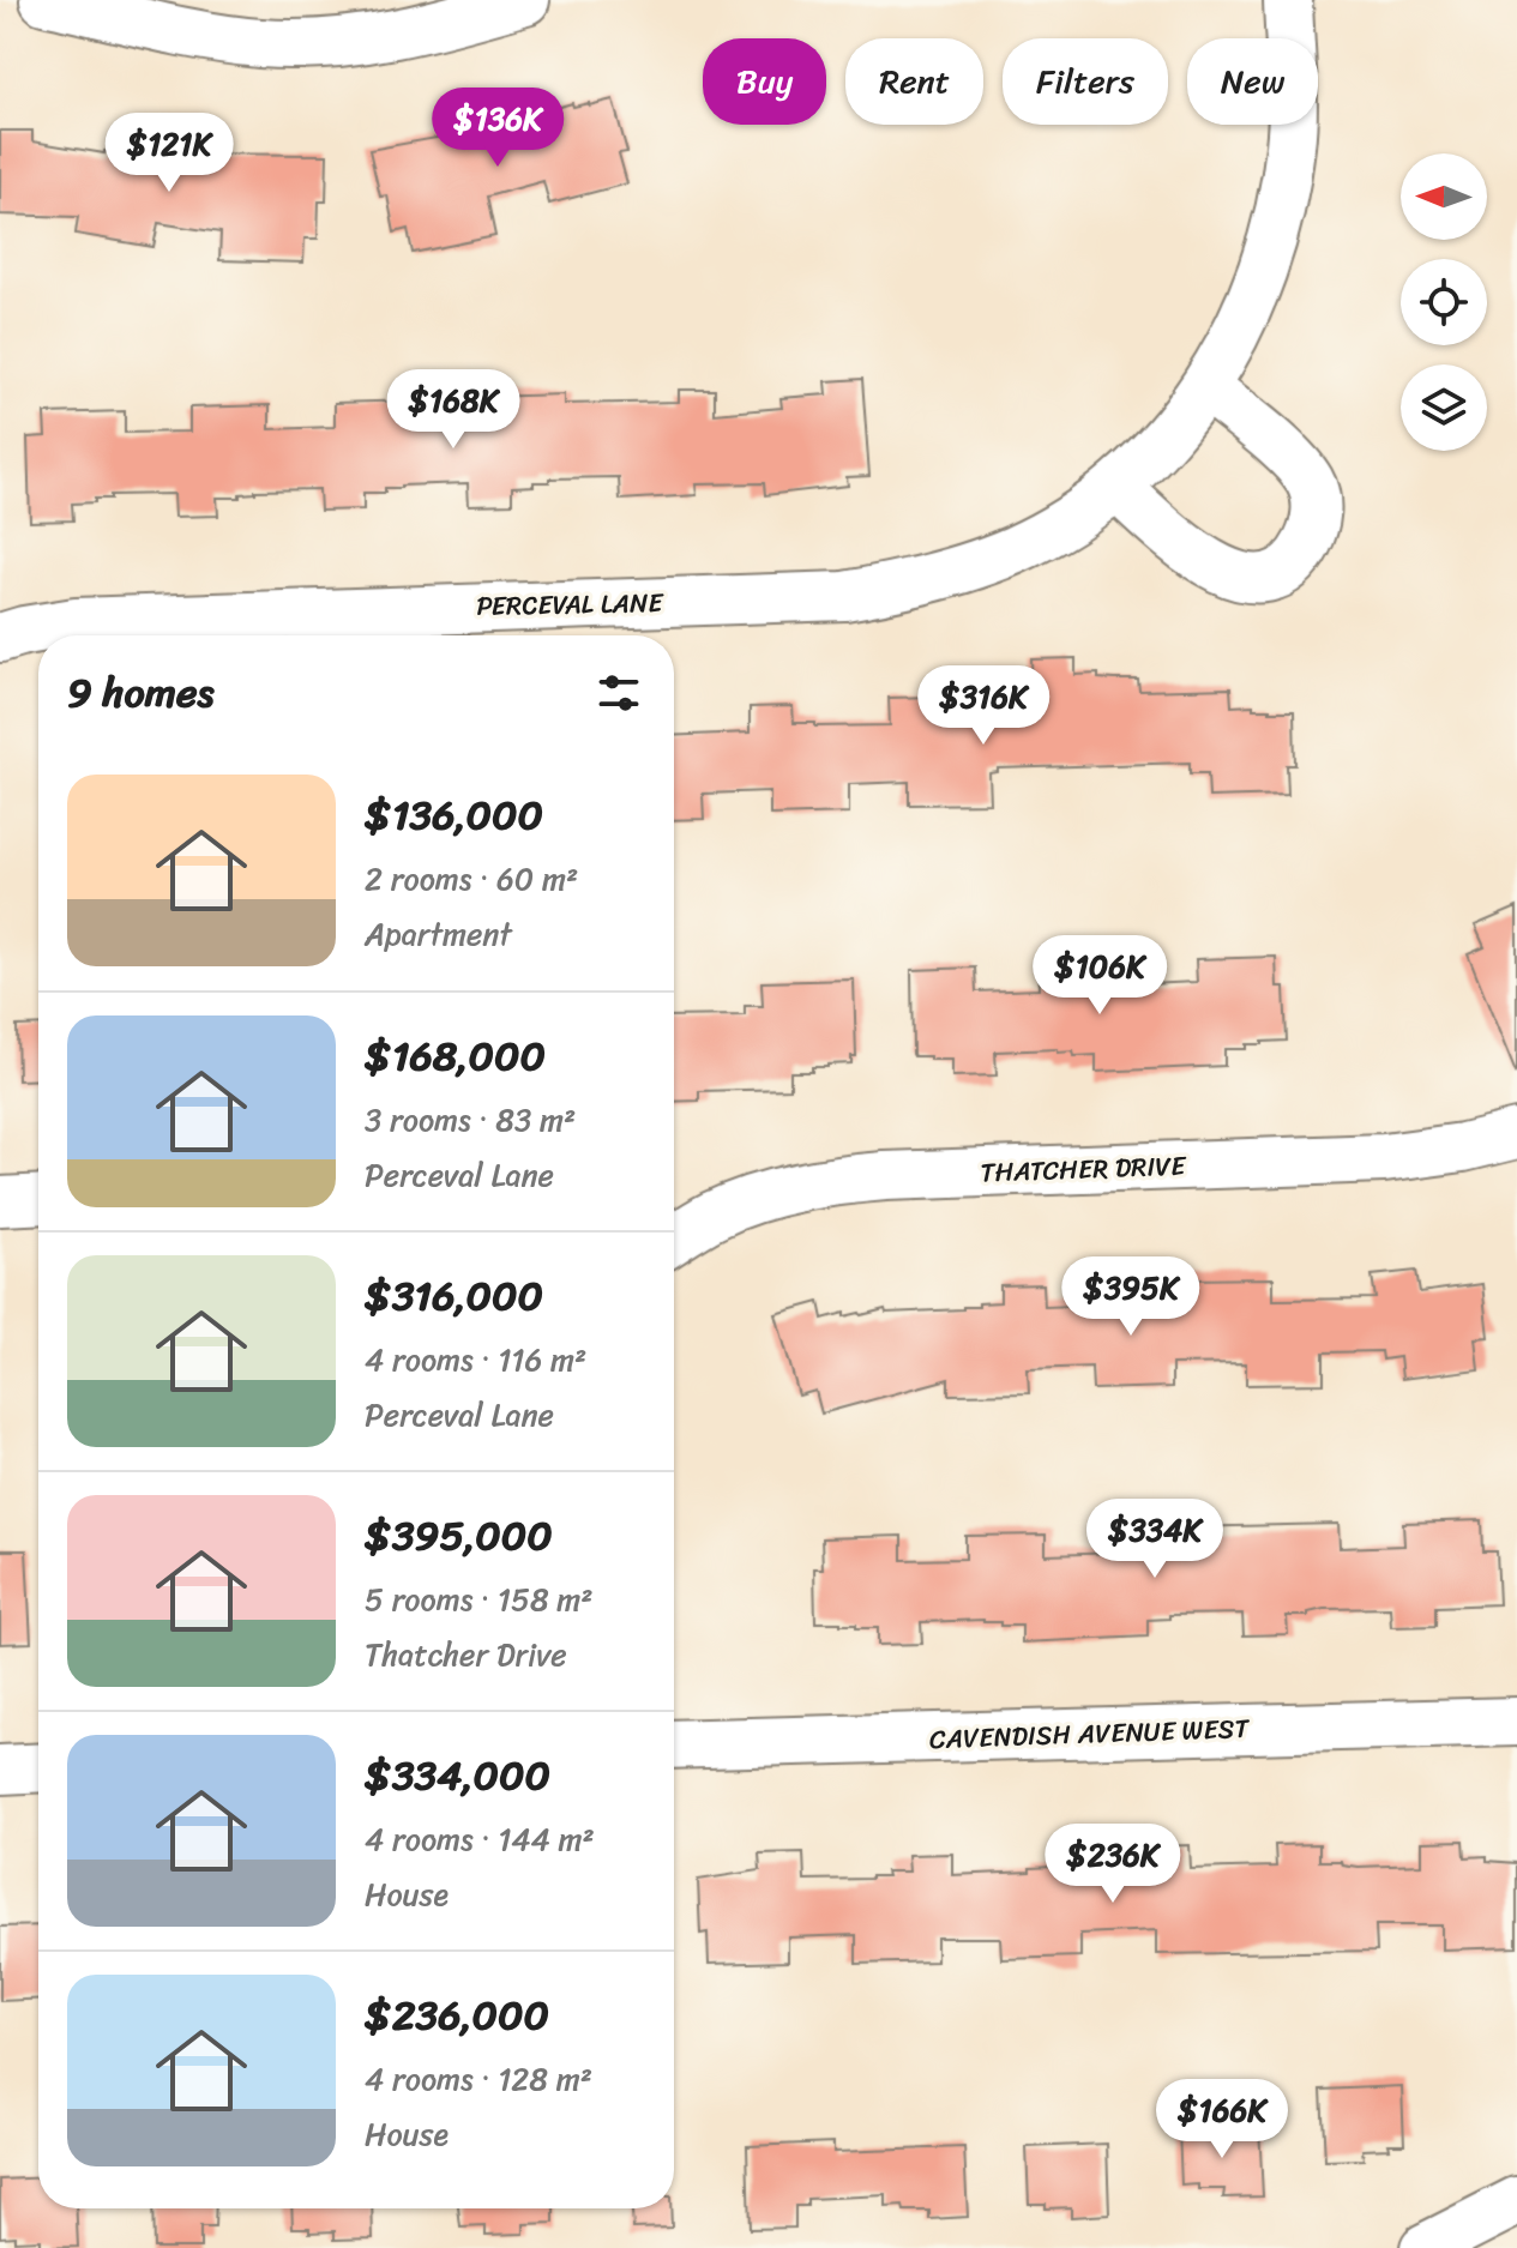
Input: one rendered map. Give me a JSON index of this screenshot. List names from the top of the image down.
{
  "streets": {
    "street": ["PERCEVAL LANE", "THATCHER DRIVE", "CAVENDISH AVENUE WEST"]
  },
  "north": "left",
  "page": {
    "chip": [
      "Buy",
      "Rent",
      "Filters",
      "New"
    ],
    "price": [
      "$136K",
      "$121K",
      "$168K",
      "$316K",
      "$106K",
      "$395K",
      "$334K",
      "$236K",
      "$166K"
    ],
    "heading": "9 homes",
    "list": [
      {
        "name": "$136,000",
        "note": "2 rooms · 60 m² · Apartment"
      },
      {
        "name": "$168,000",
        "note": "3 rooms · 83 m² · Perceval Lane"
      },
      {
        "name": "$316,000",
        "note": "4 rooms · 116 m² · Perceval Lane"
      },
      {
        "name": "$395,000",
        "note": "5 rooms · 158 m² · Thatcher Drive"
      },
      {
        "name": "$334,000",
        "note": "4 rooms · 144 m² · House"
      },
      {
        "name": "$236,000",
        "note": "4 rooms · 128 m² · House"
      }
    ]
  }
}
